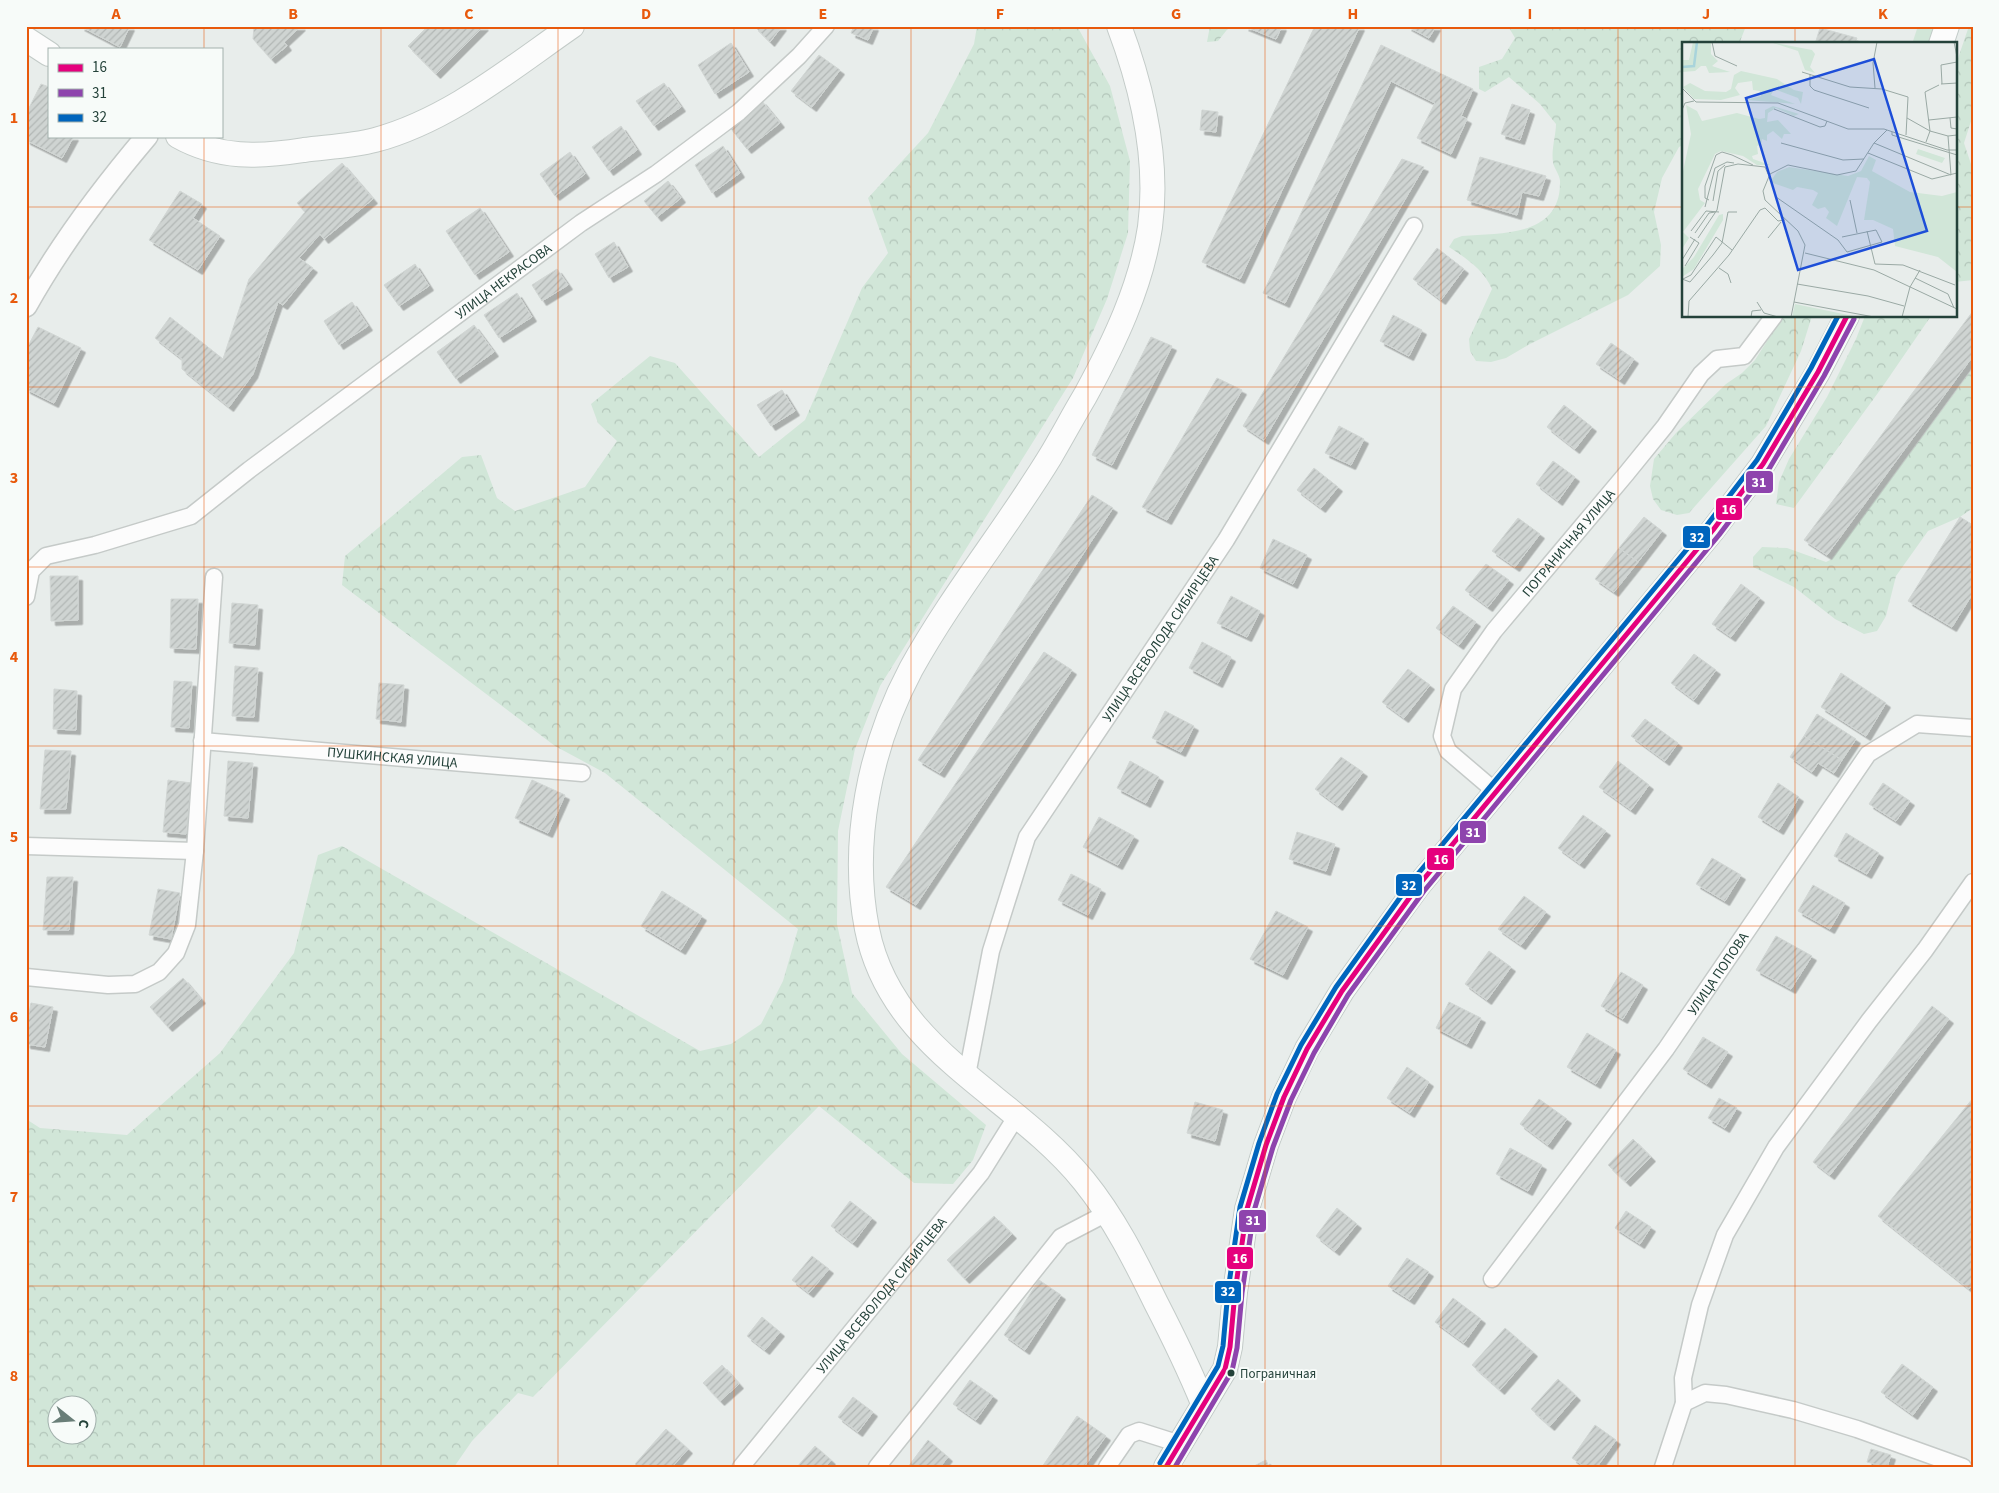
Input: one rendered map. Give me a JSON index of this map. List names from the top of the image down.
{
  "streets": {
    "street": [
      "УЛИЦА НЕКРАСОВА",
      "ПОГРАНИЧНАЯ УЛИЦА",
      "УЛИЦА ВСЕВОЛОДА СИБИРЦЕВА",
      "ПУШКИНСКАЯ УЛИЦА",
      "УЛИЦА ПОПОВА"
    ]
  },
  "places": ["Пограничная"],
  "lines": ["transit line 16", "transit line 32", "transit line 31"],
  "legend": ["16", "31", "32"],
  "north": "right",
  "grid": {
    "columns": [
      "A",
      "B",
      "C",
      "D",
      "E",
      "F",
      "G",
      "H",
      "I",
      "J",
      "K"
    ],
    "rows": [
      "1",
      "2",
      "3",
      "4",
      "5",
      "6",
      "7",
      "8"
    ]
  }
}
